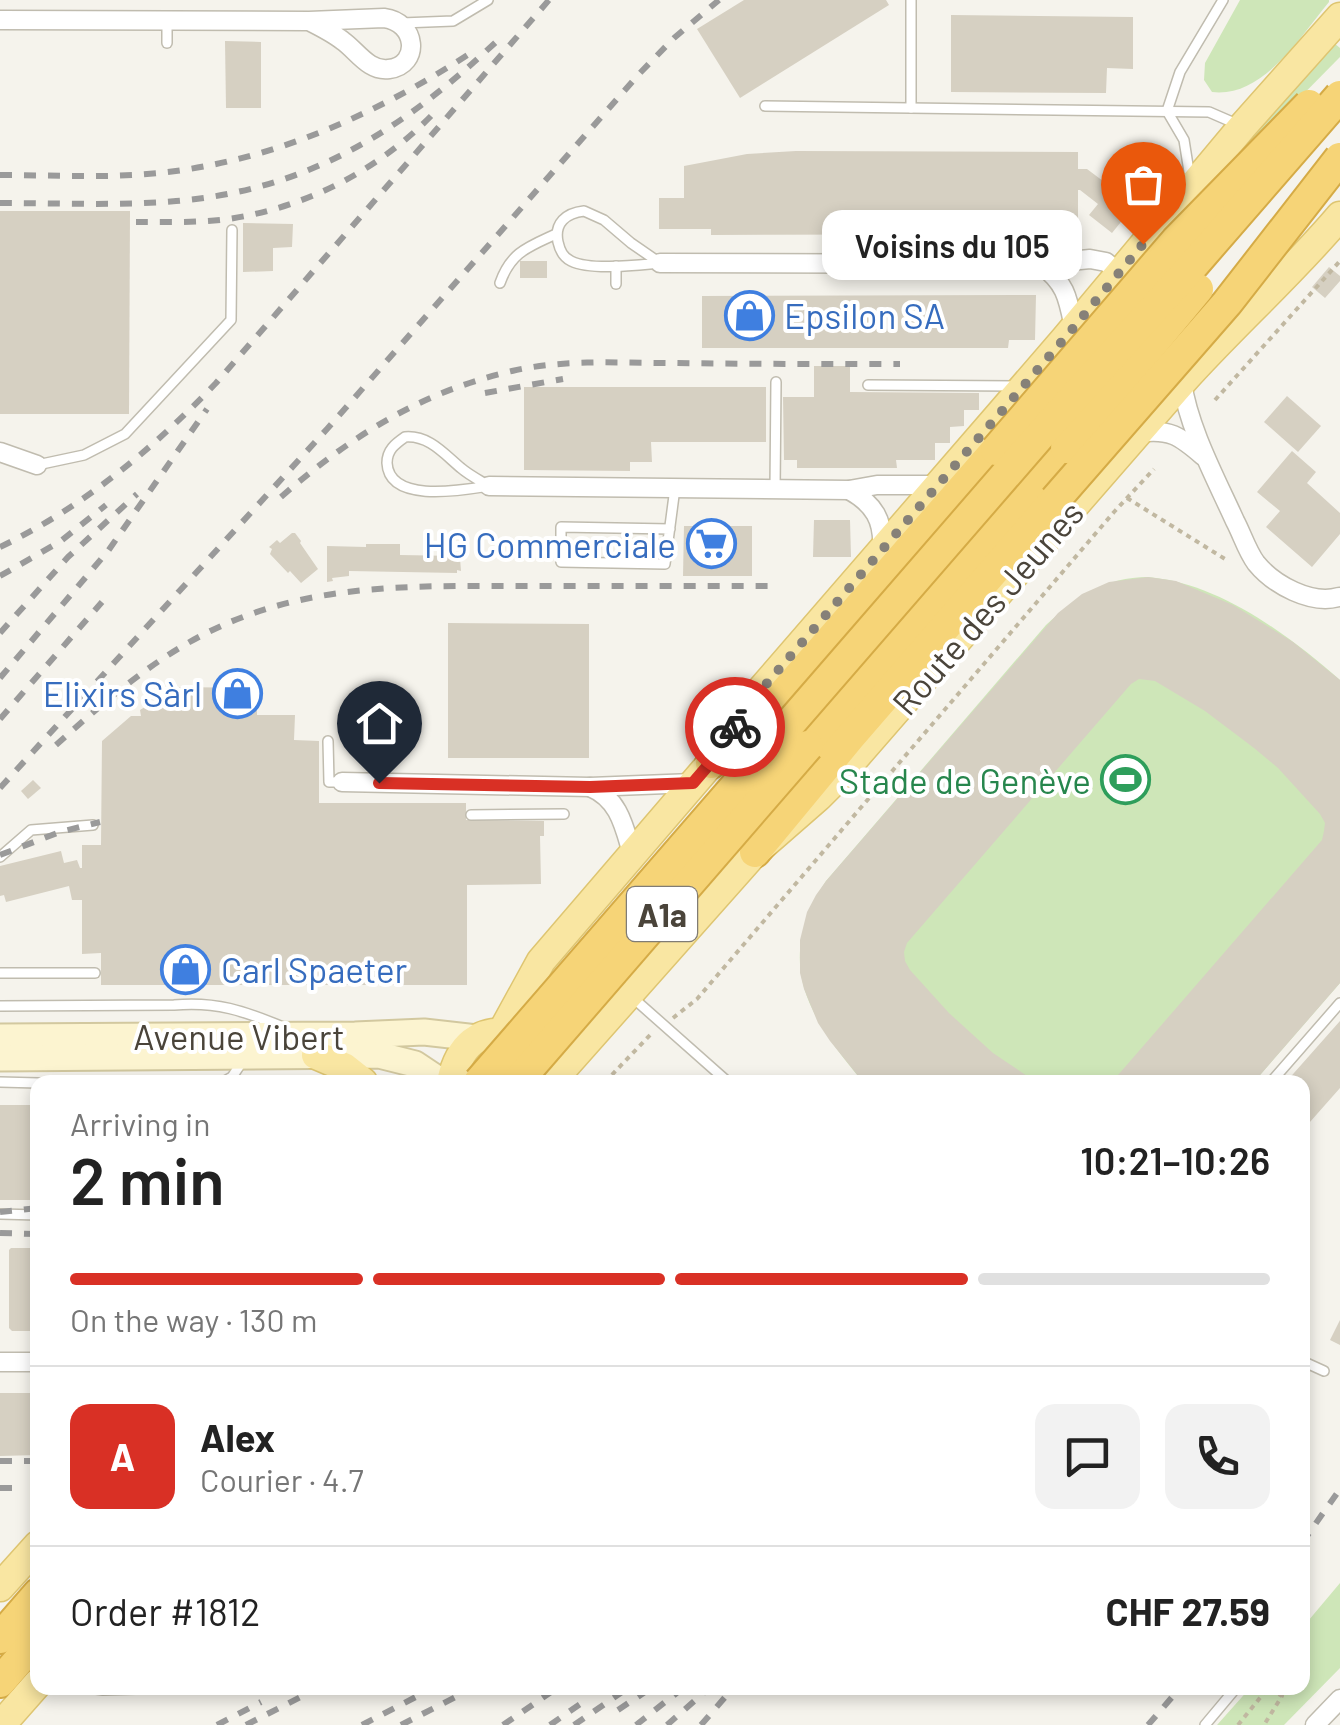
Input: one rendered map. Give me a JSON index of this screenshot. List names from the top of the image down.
{
  "streets": {
    "highway": ["A1a"],
    "main road": ["Route des Jeunes", "Avenue Vibert"]
  },
  "places": {
    "other": ["Voisins du 105"],
    "shop": ["Epsilon SA", "Elixirs Sàrl", "Carl Spaeter"],
    "supermarket": ["HG Commerciale"],
    "sports": ["Stade de Genève"]
  },
  "page": {
    "bubble": "Voisins du 105",
    "heading": ["2 min", "Arriving in", "10:21–10:26"],
    "panel": [
      "Alex",
      "Courier · 4.7",
      "Order #1812",
      "CHF 27.59"
    ],
    "bar": "On the way · 130 m",
    "round": "A"
  }
}
